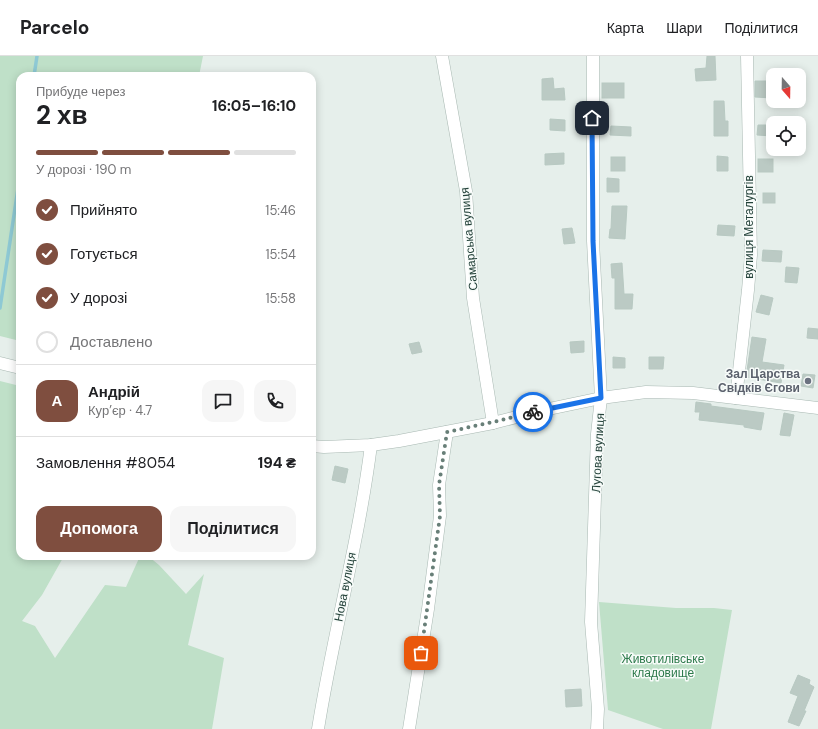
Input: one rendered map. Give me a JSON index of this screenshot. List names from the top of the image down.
{
  "streets": {
    "street": [
      "вулиця Металургів",
      "Самарська вулиця",
      "Лугова вулиця",
      "Нова вулиця"
    ]
  },
  "parks": ["Животилівське кладовище"],
  "places": ["Зал Царства Свідків Єгови"],
  "north": "bottom",
  "page": {
    "header": "Parcelo",
    "nav": ["Карта", "Шари", "Поділитися"],
    "heading": ["2 хв", "Прибуде через", "16:05–16:10"],
    "panel": [
      "Андрій",
      "Кур’єр · 4.7",
      "Замовлення #8054",
      "194 ₴"
    ],
    "bar": "У дорозі · 190 m",
    "list": [
      ["Прийнято", "15:46"],
      ["Готується", "15:54"],
      ["У дорозі", "15:58"],
      "Доставлено"
    ],
    "round": "А",
    "buttons": ["Допомога", "Поділитися"]
  }
}
